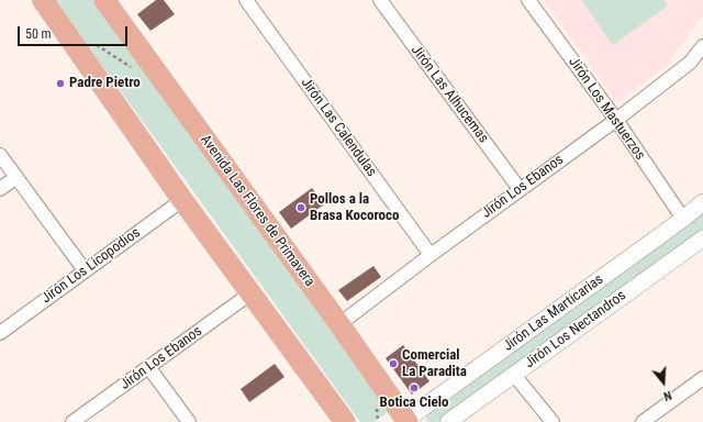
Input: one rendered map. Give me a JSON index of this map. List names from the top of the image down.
{
  "streets": {
    "main road": ["Avenida Las Flores de Primavera"],
    "street": [
      "Jirón Las Alhucemas",
      "Jirón Los Mastuerzos",
      "Jirón Las Calendulas",
      "Jirón Los Ebanos",
      "Jirón Los Licopodios",
      "Jirón Las Marticarias",
      "Jirón Los Nectandros"
    ]
  },
  "crossings": [
    ["Jirón Las Alhucemas", "Jirón Los Ebanos"],
    ["Jirón Los Mastuerzos", "Jirón Los Ebanos"],
    ["Jirón Los Mastuerzos", "Jirón Las Marticarias"],
    ["Jirón Las Calendulas", "Jirón Los Ebanos"],
    ["Jirón Los Ebanos", "Avenida Las Flores de Primavera"],
    ["Avenida Las Flores de Primavera", "Jirón Las Marticarias"]
  ],
  "places": [
    "Padre Pietro",
    "Pollos a la Brasa Kocoroco",
    "Comercial La Paradita",
    "Botica Cielo"
  ],
  "scale_bar": "50 m",
  "north": "bottom"
}
